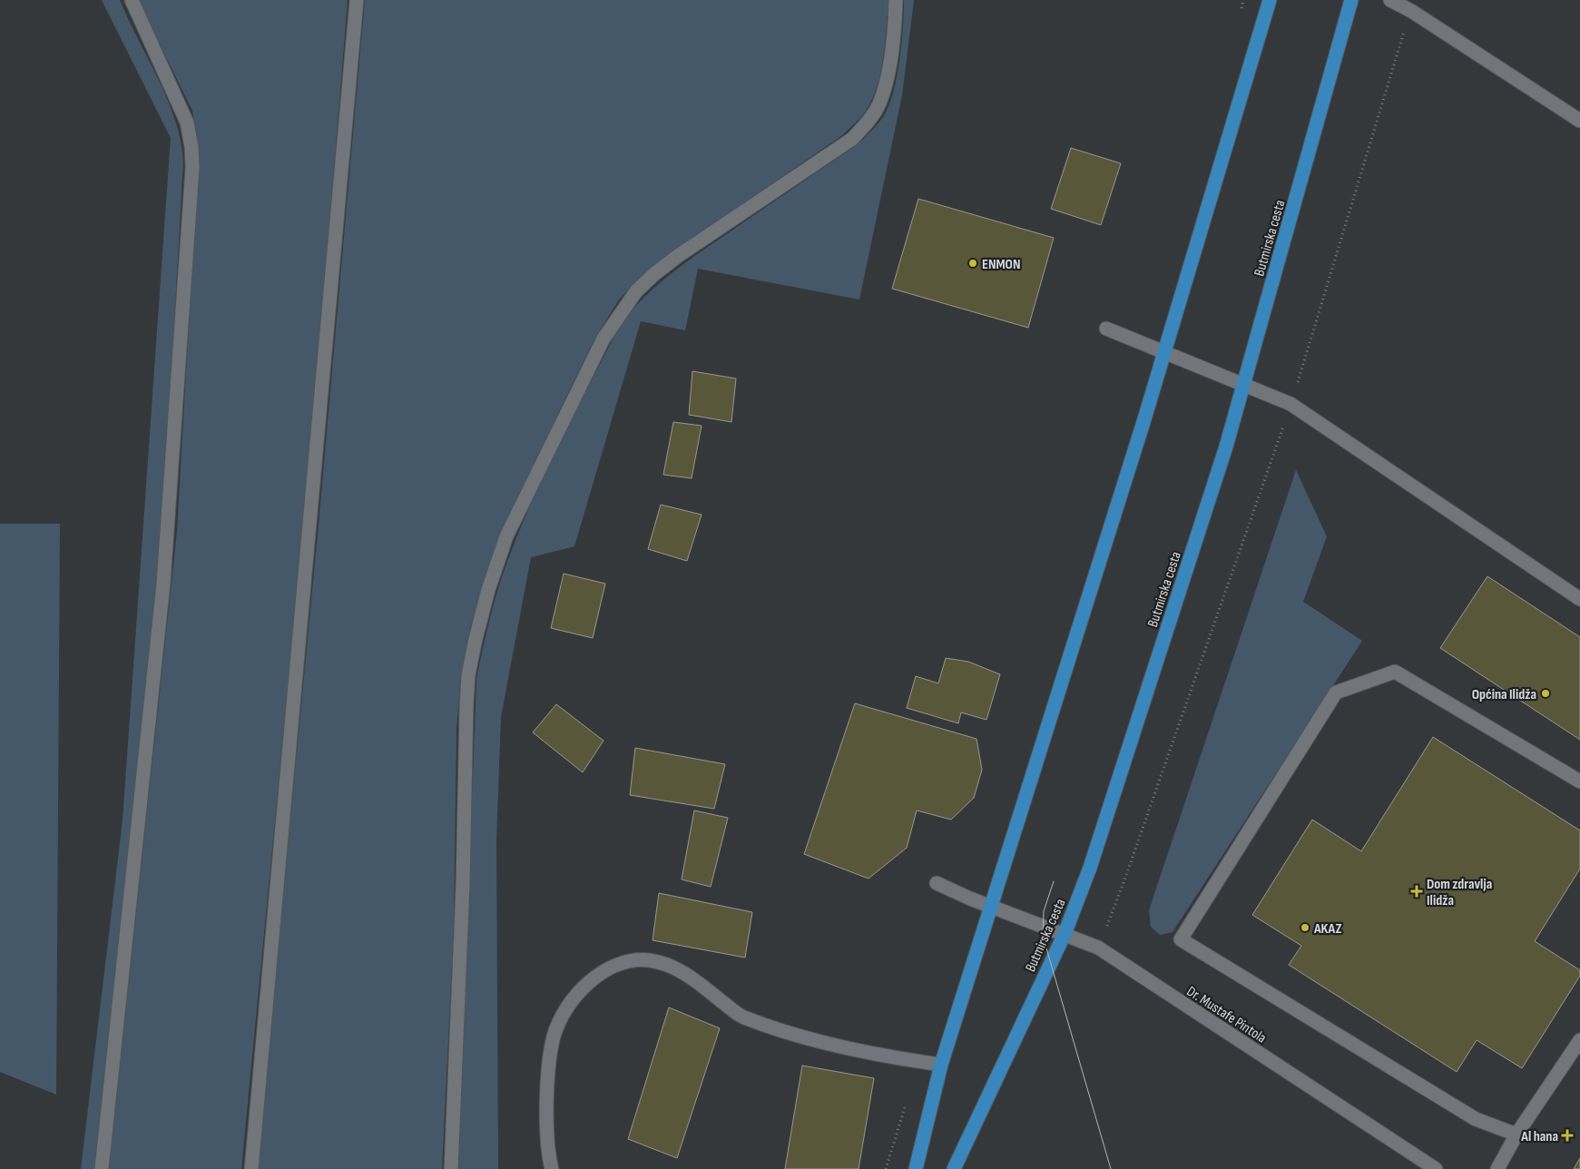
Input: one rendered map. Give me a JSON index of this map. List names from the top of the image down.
{
  "streets": {
    "main road": ["Butmirska cesta"],
    "street": ["Dr. Mustafe Pintola"]
  },
  "crossings": [
    ["Butmirska cesta", "Dr. Mustafe Pintola"]
  ],
  "places": {
    "other": ["ENMON", "Općina Ilidža", "AKAZ"],
    "health": ["Dom zdravlja Ilidža", "Al hana"]
  }
}
